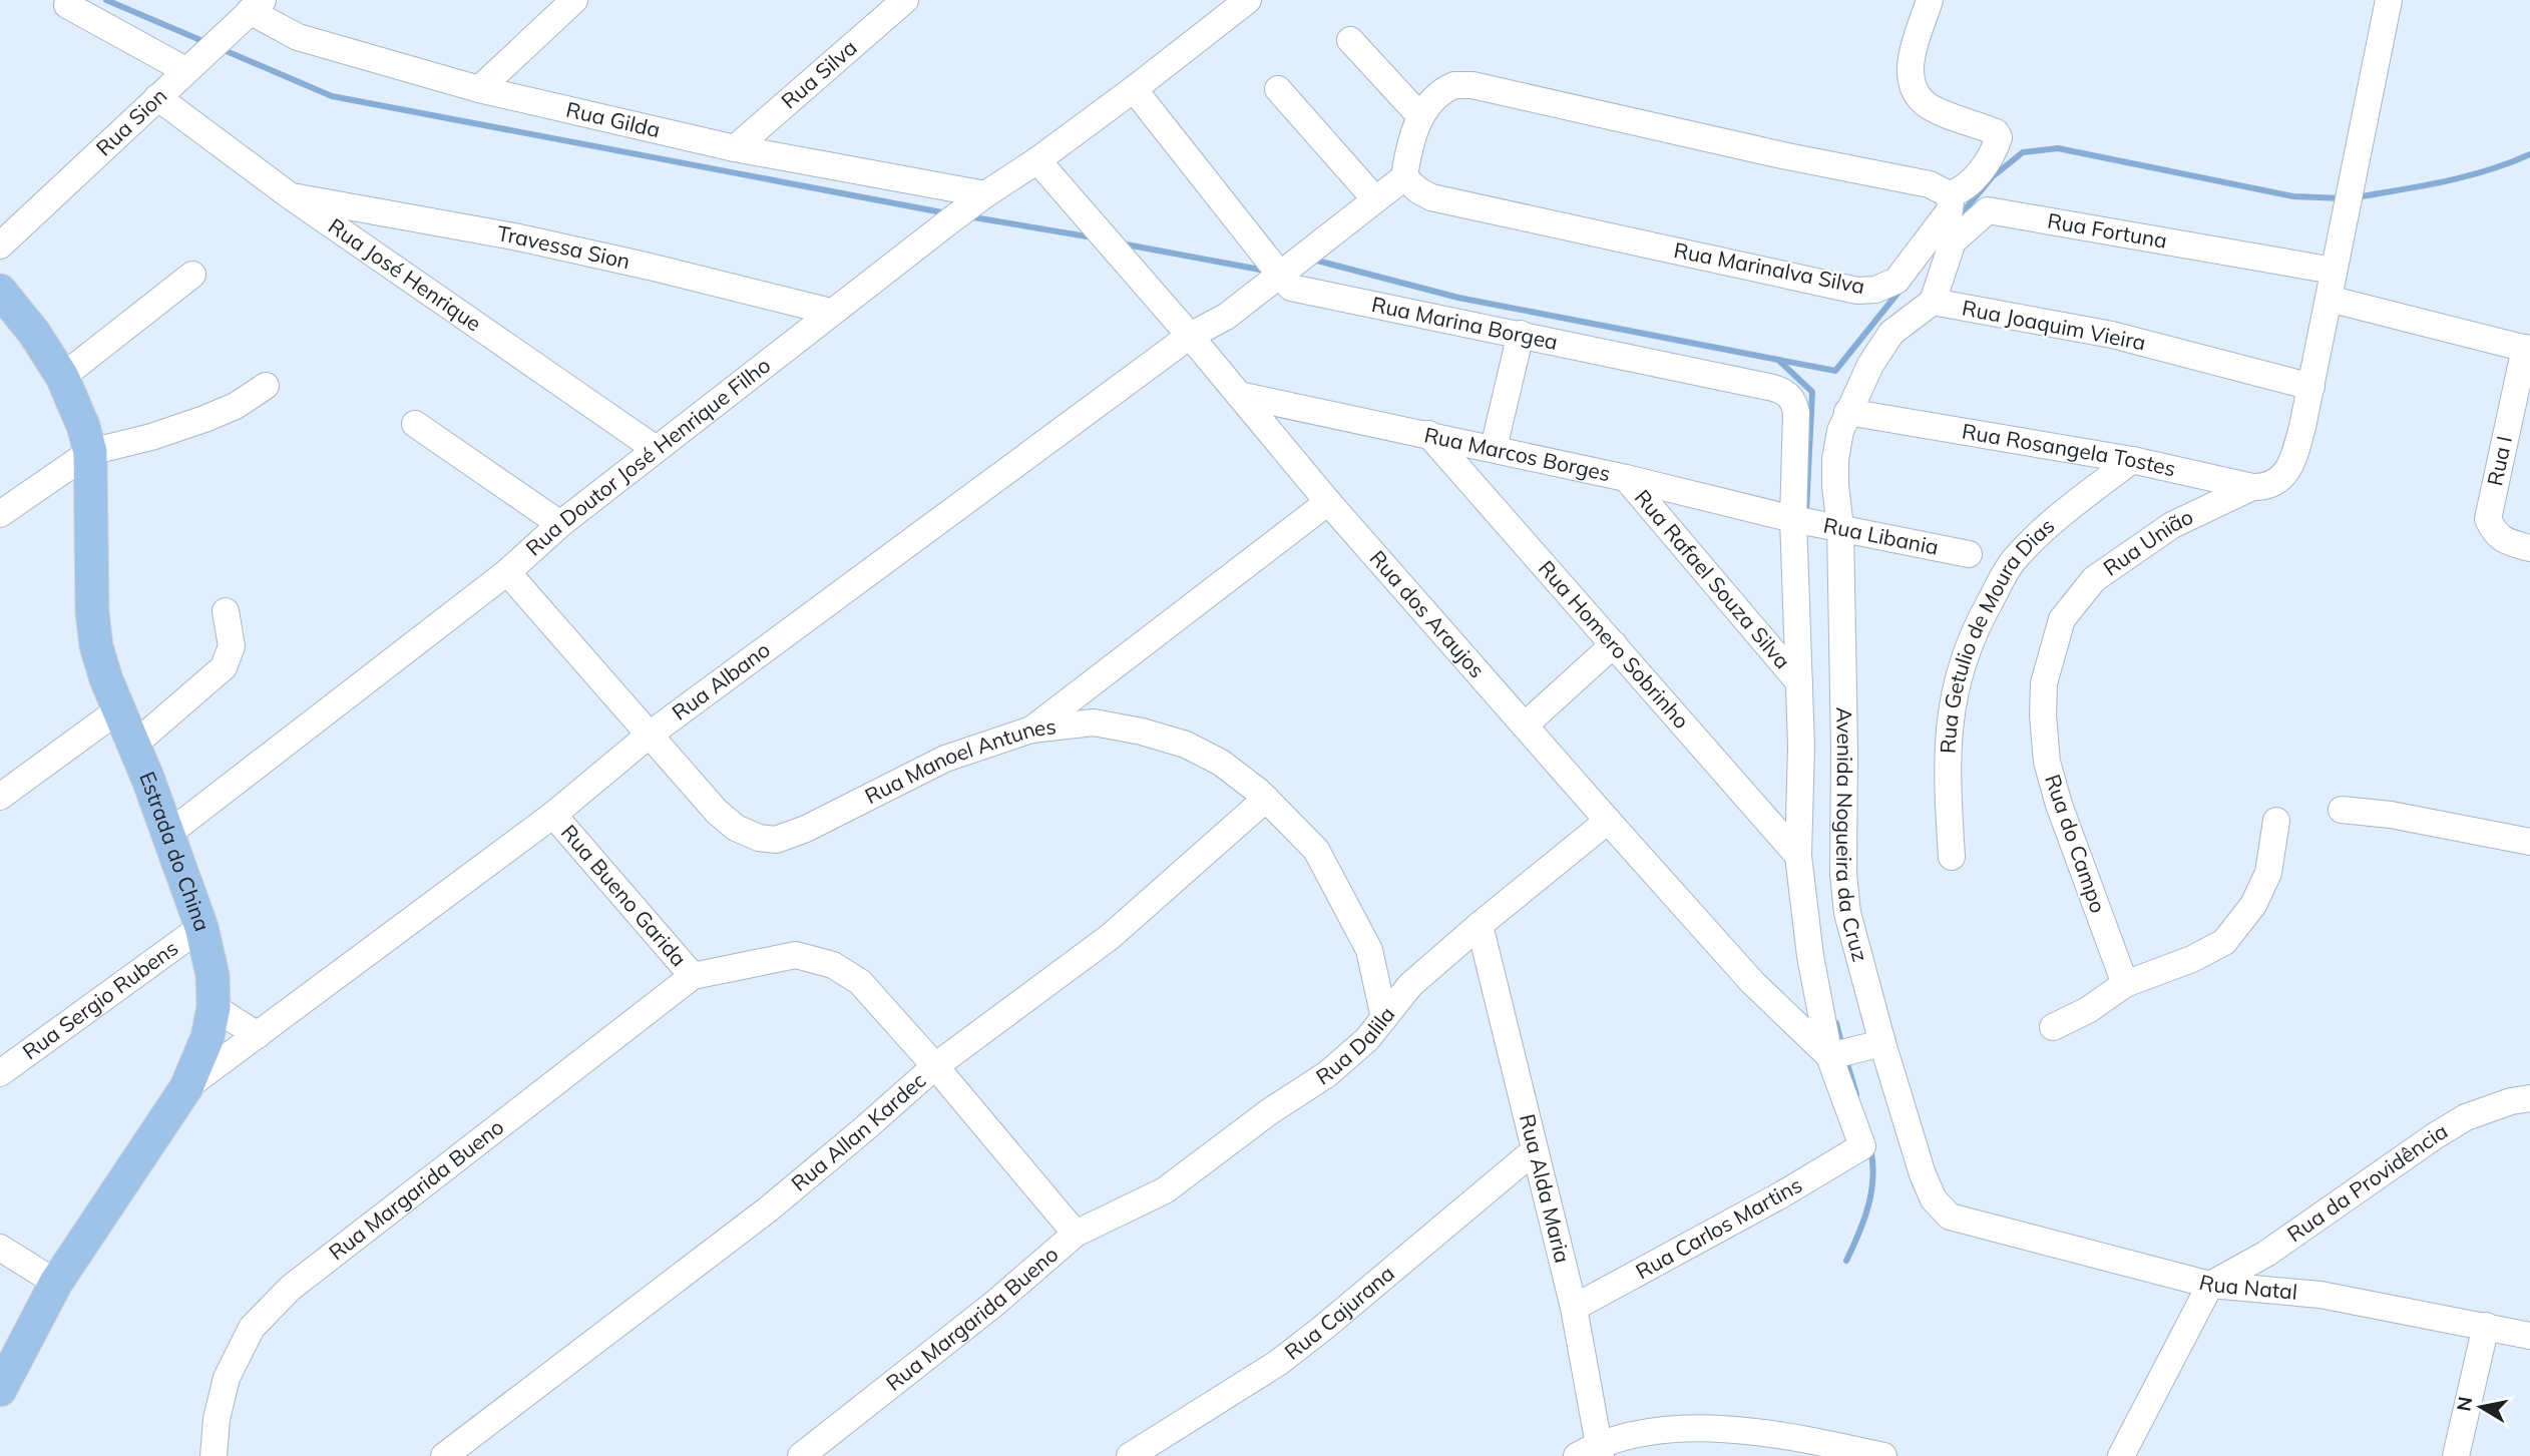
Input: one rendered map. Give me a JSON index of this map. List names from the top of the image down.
{
  "streets": {
    "main road": ["Estrada do China"],
    "street": [
      "Rua Silva",
      "Rua Gilda",
      "Rua Sion",
      "Rua Fortuna",
      "Travessa Sion",
      "Rua Marinalva Silva",
      "Rua José Henrique",
      "Rua Marina Borgea",
      "Rua Joaquim Vieira",
      "Rua Rosangela Tostes",
      "Rua Marcos Borges",
      "Rua Doutor José Henrique Filho",
      "Rua I",
      "Rua Libania",
      "Rua União",
      "Rua Rafael Souza Silva",
      "Rua dos Araujos",
      "Rua Getulio de Moura Dias",
      "Rua Homero Sobrinho",
      "Rua Albano",
      "Rua Manoel Antunes",
      "Avenida Nogueira da Cruz",
      "Rua do Campo",
      "Rua Bueno Garida",
      "Rua Sergio Rubens",
      "Rua Dalila",
      "Rua Allan Kardec",
      "Rua da Providência",
      "Rua Alda Maria",
      "Rua Margarida Bueno",
      "Rua Carlos Martins",
      "Rua Natal",
      "Rua Cajurana"
    ]
  },
  "crossings": [
    ["Rua Silva", "Rua Gilda"],
    ["Rua Gilda", "Rua Sion"],
    ["Rua Gilda", "Rua Doutor José Henrique Filho"],
    ["Rua Sion", "Rua José Henrique"],
    ["Rua Fortuna", "Rua Joaquim Vieira"],
    ["Travessa Sion", "Rua José Henrique"],
    ["Travessa Sion", "Rua Doutor José Henrique Filho"],
    ["Rua José Henrique", "Rua Doutor José Henrique Filho"],
    ["Rua Marina Borgea", "Avenida Nogueira da Cruz"],
    ["Rua Joaquim Vieira", "Rua Rosangela Tostes"],
    ["Rua Joaquim Vieira", "Avenida Nogueira da Cruz"],
    ["Rua Rosangela Tostes", "Rua União"],
    ["Rua Rosangela Tostes", "Rua Getulio de Moura Dias"],
    ["Rua Rosangela Tostes", "Avenida Nogueira da Cruz"],
    ["Rua Marcos Borges", "Rua Libania"],
    ["Rua Marcos Borges", "Rua Rafael Souza Silva"],
    ["Rua Marcos Borges", "Rua dos Araujos"],
    ["Rua Marcos Borges", "Rua Homero Sobrinho"],
    ["Rua Marcos Borges", "Avenida Nogueira da Cruz"],
    ["Rua Doutor José Henrique Filho", "Rua dos Araujos"],
    ["Rua Doutor José Henrique Filho", "Rua Manoel Antunes"],
    ["Rua Doutor José Henrique Filho", "Estrada do China"],
    ["Rua Libania", "Avenida Nogueira da Cruz"],
    ["Rua União", "Rua do Campo"],
    ["Rua Rafael Souza Silva", "Avenida Nogueira da Cruz"],
    ["Rua dos Araujos", "Rua Albano"],
    ["Rua dos Araujos", "Avenida Nogueira da Cruz"],
    ["Rua dos Araujos", "Rua Dalila"],
    ["Rua Homero Sobrinho", "Avenida Nogueira da Cruz"],
    ["Rua Albano", "Rua Manoel Antunes"],
    ["Rua Albano", "Estrada do China"],
    ["Rua Albano", "Rua Bueno Garida"],
    ["Rua Manoel Antunes", "Rua Dalila"],
    ["Rua Manoel Antunes", "Rua Allan Kardec"],
    ["Avenida Nogueira da Cruz", "Rua Carlos Martins"],
    ["Avenida Nogueira da Cruz", "Rua Natal"],
    ["Estrada do China", "Rua Sergio Rubens"],
    ["Rua Bueno Garida", "Rua Margarida Bueno"],
    ["Rua Dalila", "Rua Alda Maria"],
    ["Rua Dalila", "Rua Margarida Bueno"],
    ["Rua da Providência", "Rua Natal"],
    ["Rua Alda Maria", "Rua Carlos Martins"],
    ["Rua Alda Maria", "Rua Cajurana"]
  ],
  "north": "left"
}
